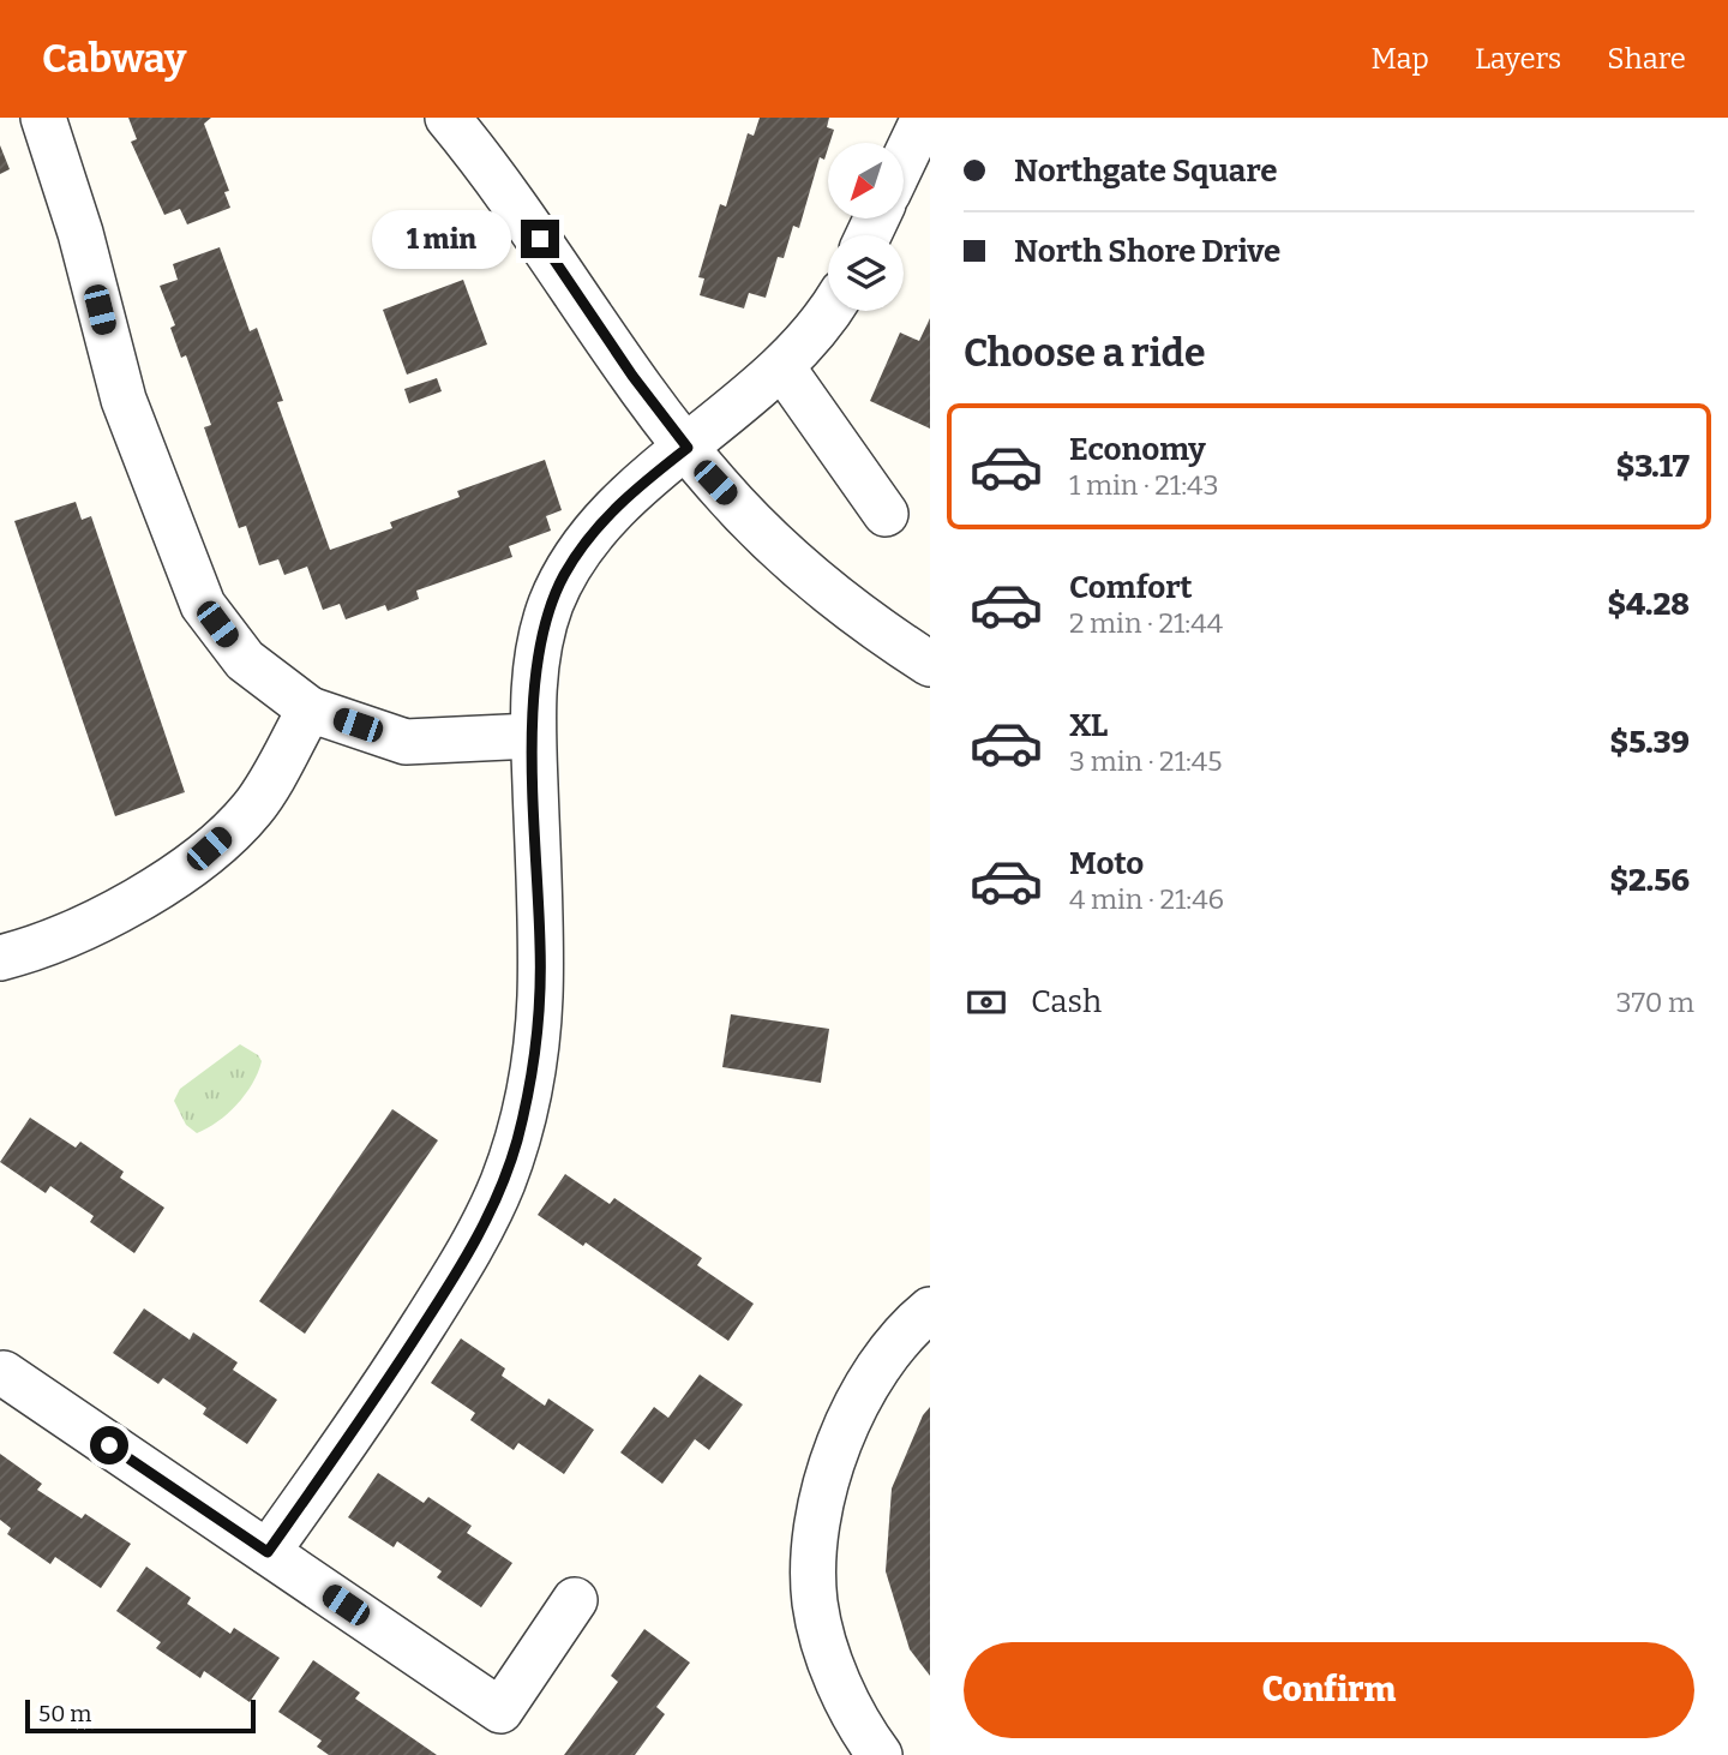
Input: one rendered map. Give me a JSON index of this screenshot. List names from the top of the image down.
{
  "scale_bar": "50 m",
  "north": "bottom left",
  "page": {
    "header": "Cabway",
    "nav": ["Map", "Layers", "Share"],
    "banner": ["Northgate Square", "North Shore Drive"],
    "bubble": "1 min",
    "heading": "Choose a ride",
    "list": [
      {
        "name": "Economy",
        "note": "1 min · 21:43",
        "value": "$3.17"
      },
      {
        "name": "Comfort",
        "note": "2 min · 21:44",
        "value": "$4.28"
      },
      {
        "name": "XL",
        "note": "3 min · 21:45",
        "value": "$5.39"
      },
      {
        "name": "Moto",
        "note": "4 min · 21:46",
        "value": "$2.56"
      }
    ],
    "pay": ["Cash", "370 m"],
    "buttons": "Confirm",
    "scale": "50 m"
  }
}
